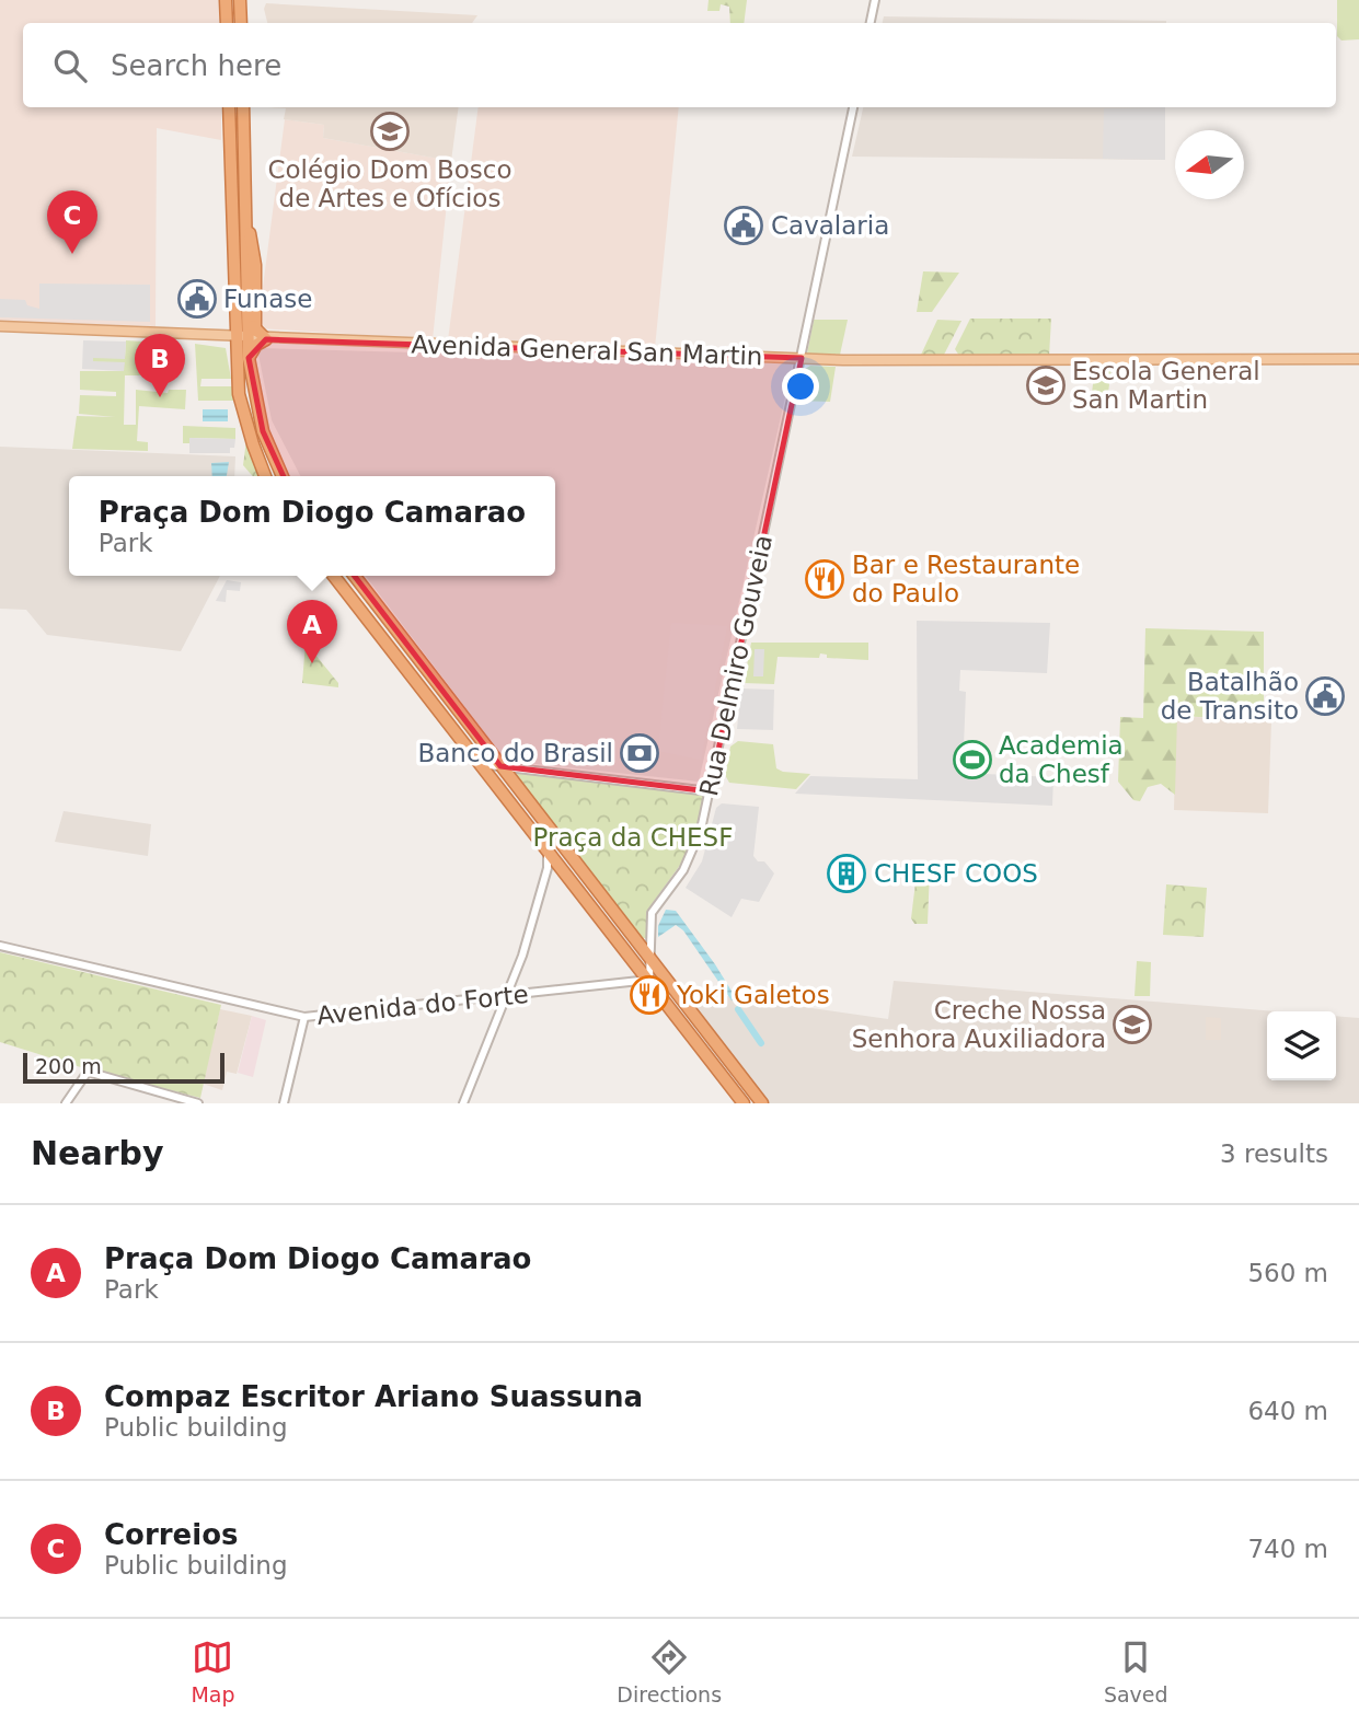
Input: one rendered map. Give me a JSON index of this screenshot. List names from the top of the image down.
{
  "streets": {
    "main road": ["Avenida General San Martin"],
    "street": ["Rua Delmiro Gouveia", "Avenida do Forte"]
  },
  "crossings": [
    ["Avenida General San Martin", "Rua Delmiro Gouveia"]
  ],
  "parks": ["Praça da CHESF"],
  "places": {
    "school or university": ["Colégio Dom Bosco de Artes e Ofícios", "Escola General San Martin", "Creche Nossa Senhora Auxiliadora"],
    "public building": ["Cavalaria", "Funase", "Batalhão de Transito"],
    "restaurant": ["Bar e Restaurante do Paulo", "Yoki Galetos"],
    "bank": ["Banco do Brasil"],
    "sports": ["Academia da Chesf"],
    "building": ["CHESF COOS"]
  },
  "scale_bar": "200 m",
  "north": "left",
  "page": {
    "search": "Search here",
    "pins": ["C", "B", "A"],
    "popup": ["Praça Dom Diogo Camarao", "Park"],
    "scale": "200 m",
    "heading": ["Nearby", "3 results"],
    "list": [
      {
        "mark": "A",
        "name": "Praça Dom Diogo Camarao",
        "note": "Park",
        "value": "560 m"
      },
      {
        "mark": "B",
        "name": "Compaz Escritor Ariano Suassuna",
        "note": "Public building",
        "value": "640 m"
      },
      {
        "mark": "C",
        "name": "Correios",
        "note": "Public building",
        "value": "740 m"
      }
    ],
    "nav": ["Map", "Directions", "Saved"]
  }
}
